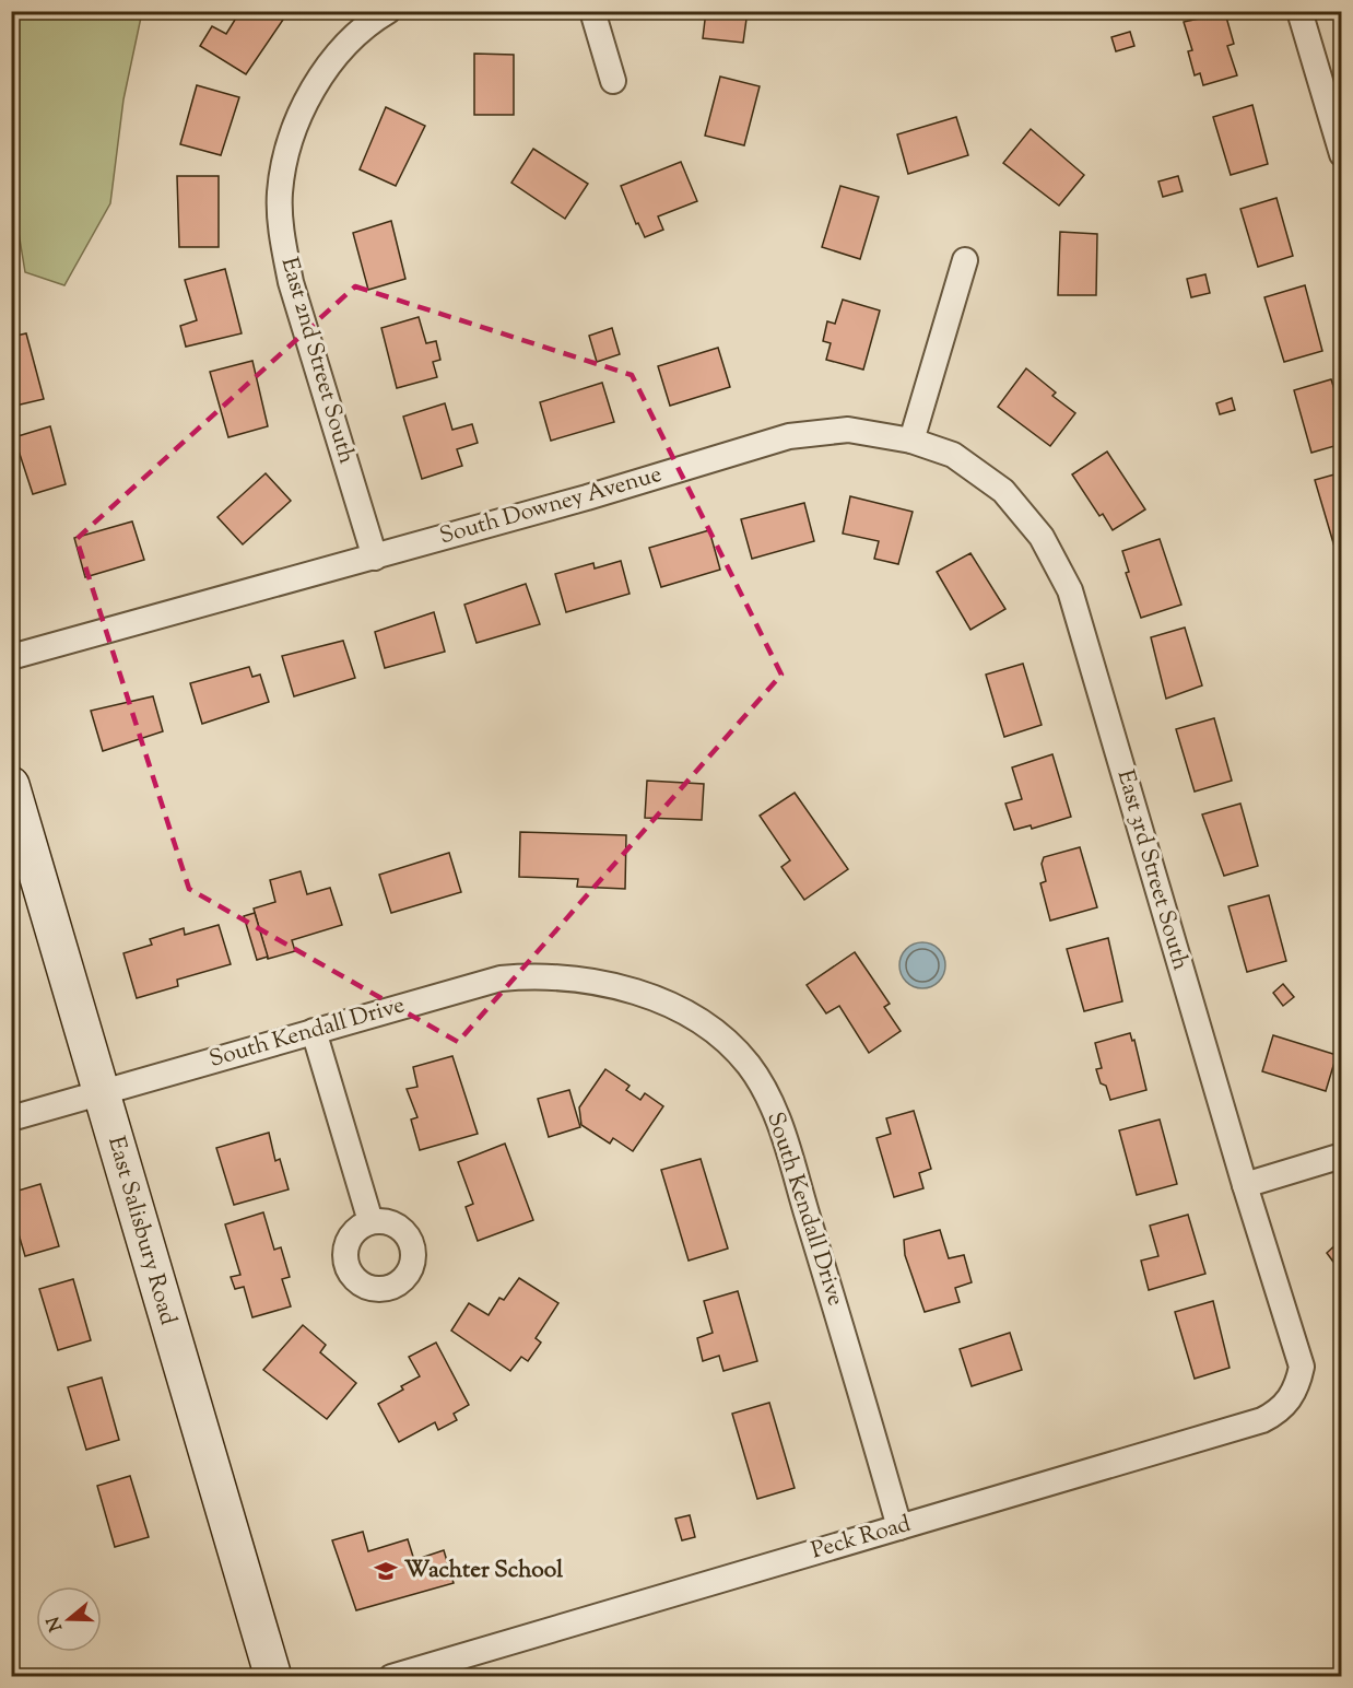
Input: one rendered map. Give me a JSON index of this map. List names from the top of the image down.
{
  "streets": {
    "street": [
      "East 2nd Street South",
      "South Downey Avenue",
      "East 3rd Street South",
      "South Kendall Drive",
      "East Salisbury Road",
      "Peck Road"
    ]
  },
  "crossings": [
    ["East 2nd Street South", "South Downey Avenue"],
    ["South Downey Avenue", "East 3rd Street South"],
    ["East 3rd Street South", "Peck Road"],
    ["South Kendall Drive", "East Salisbury Road"],
    ["South Kendall Drive", "Peck Road"]
  ],
  "places": {
    "school or university": ["Wachter School"]
  },
  "north": "left"
}
